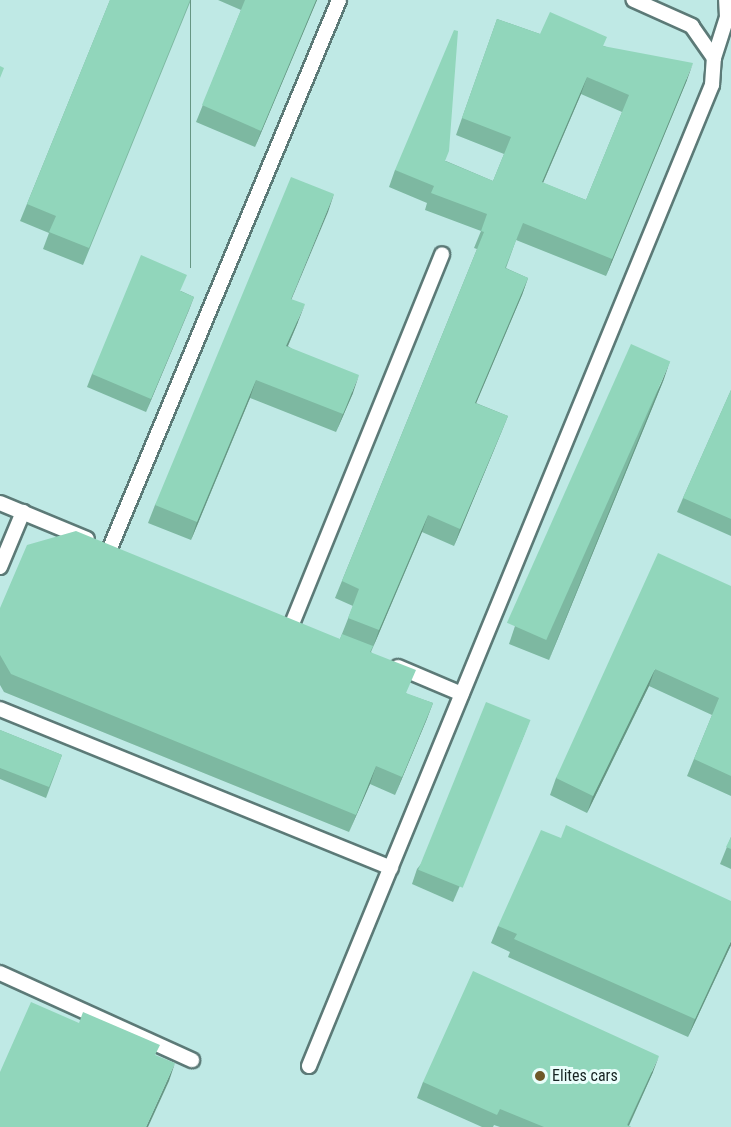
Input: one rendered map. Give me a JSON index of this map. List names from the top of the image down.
{
  "places": ["Elites cars"]
}
